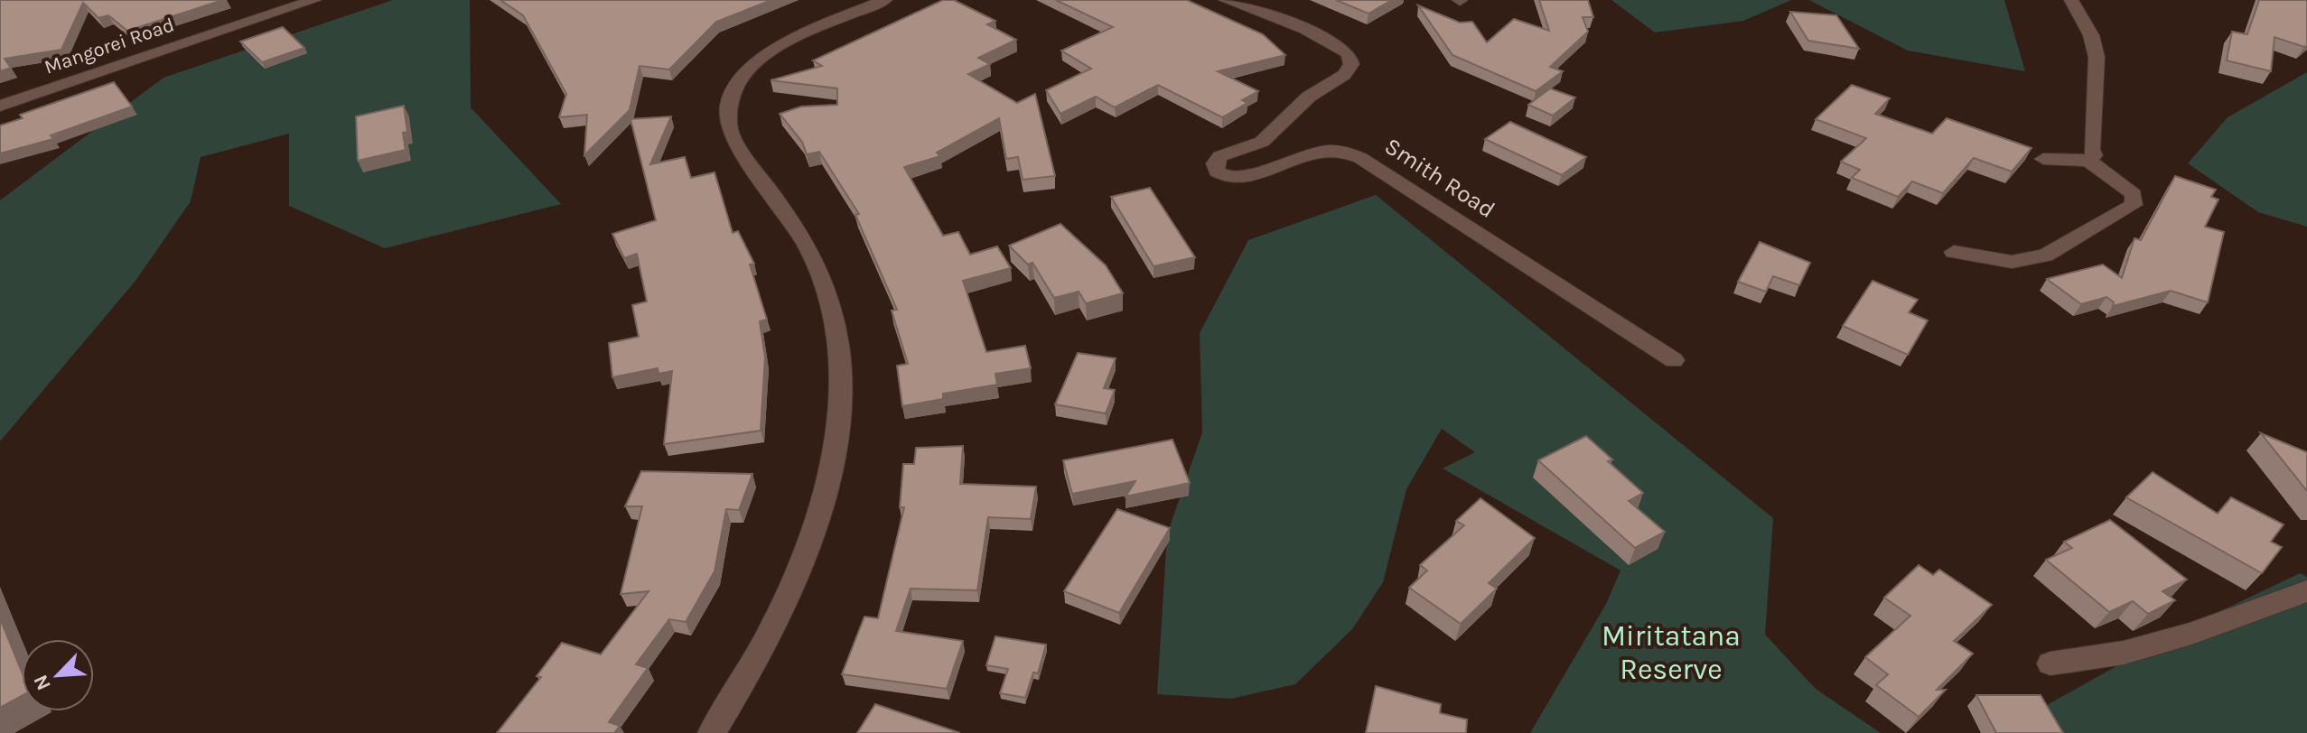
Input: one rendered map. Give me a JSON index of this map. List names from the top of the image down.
{
  "streets": {
    "street": ["Mangorei Road", "Smith Road"]
  },
  "parks": ["Miritatana Reserve"],
  "north": "bottom left"
}
